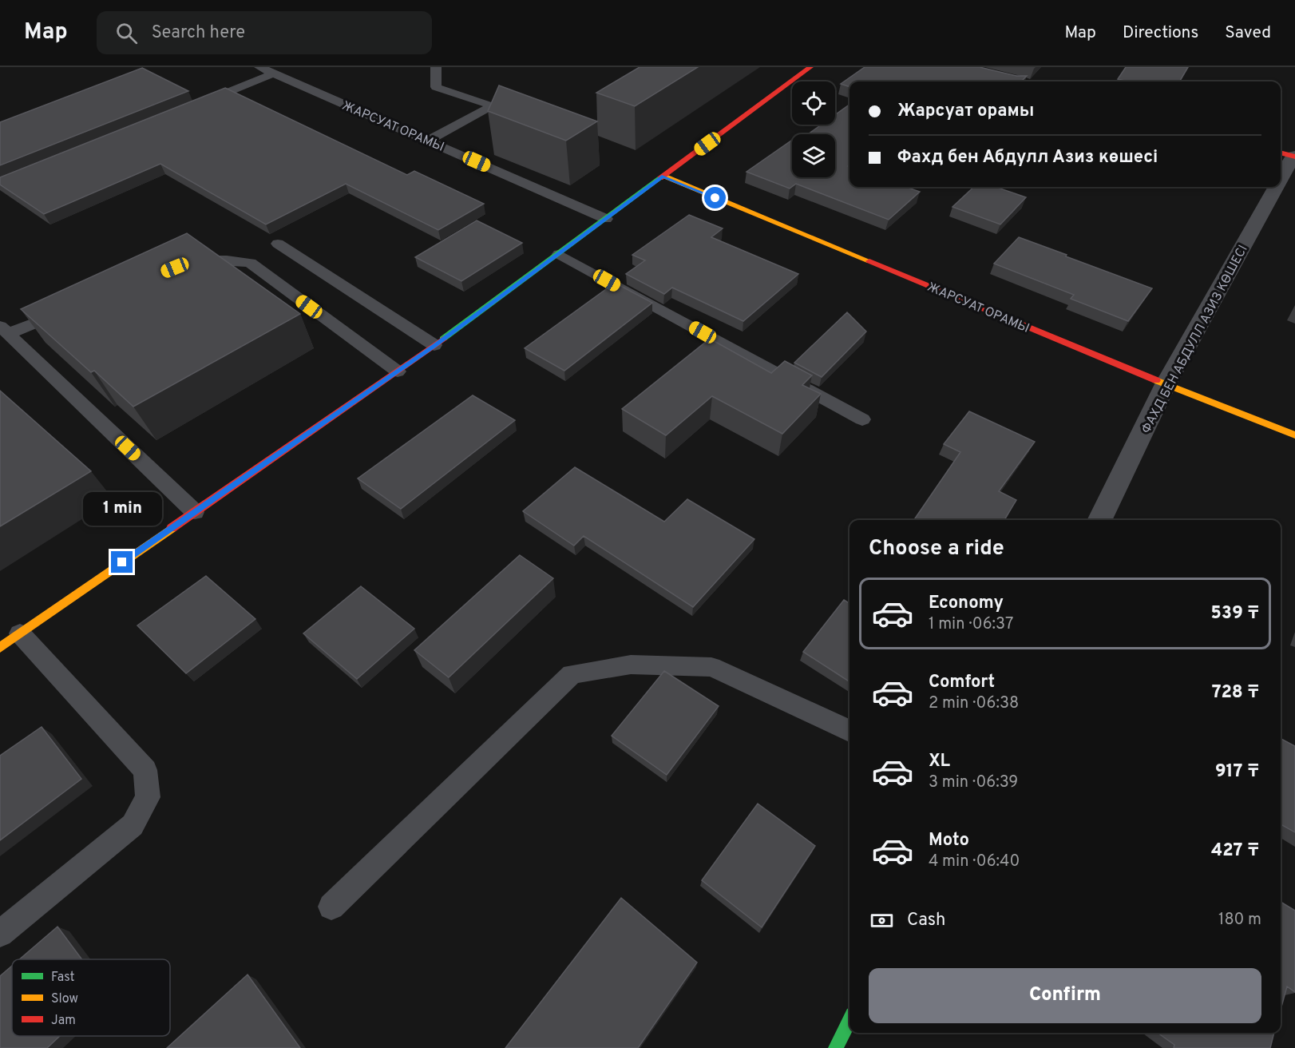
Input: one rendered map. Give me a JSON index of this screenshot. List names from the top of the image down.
{
  "streets": {
    "street": ["ЖАРСУАТ ОРАМЫ", "ФАХД БЕН АБДУЛЛ АЗИЗ КӨШЕСІ"]
  },
  "crossings": [
    ["ЖАРСУАТ ОРАМЫ", "ФАХД БЕН АБДУЛЛ АЗИЗ КӨШЕСІ"]
  ],
  "legend": ["Fast", "Slow", "Jam"],
  "page": {
    "header": "Map",
    "search": "Search here",
    "nav": ["Map", "Directions", "Saved"],
    "banner": ["Жарсуат орамы", "Фахд бен Абдулл Азиз көшесі"],
    "bubble": "1 min",
    "heading": "Choose a ride",
    "list": [
      {
        "name": "Economy",
        "note": "1 min · 06:37",
        "value": "539 ₸"
      },
      {
        "name": "Comfort",
        "note": "2 min · 06:38",
        "value": "728 ₸"
      },
      {
        "name": "XL",
        "note": "3 min · 06:39",
        "value": "917 ₸"
      },
      {
        "name": "Moto",
        "note": "4 min · 06:40",
        "value": "427 ₸"
      }
    ],
    "pay": ["Cash", "180 m"],
    "buttons": "Confirm"
  }
}
